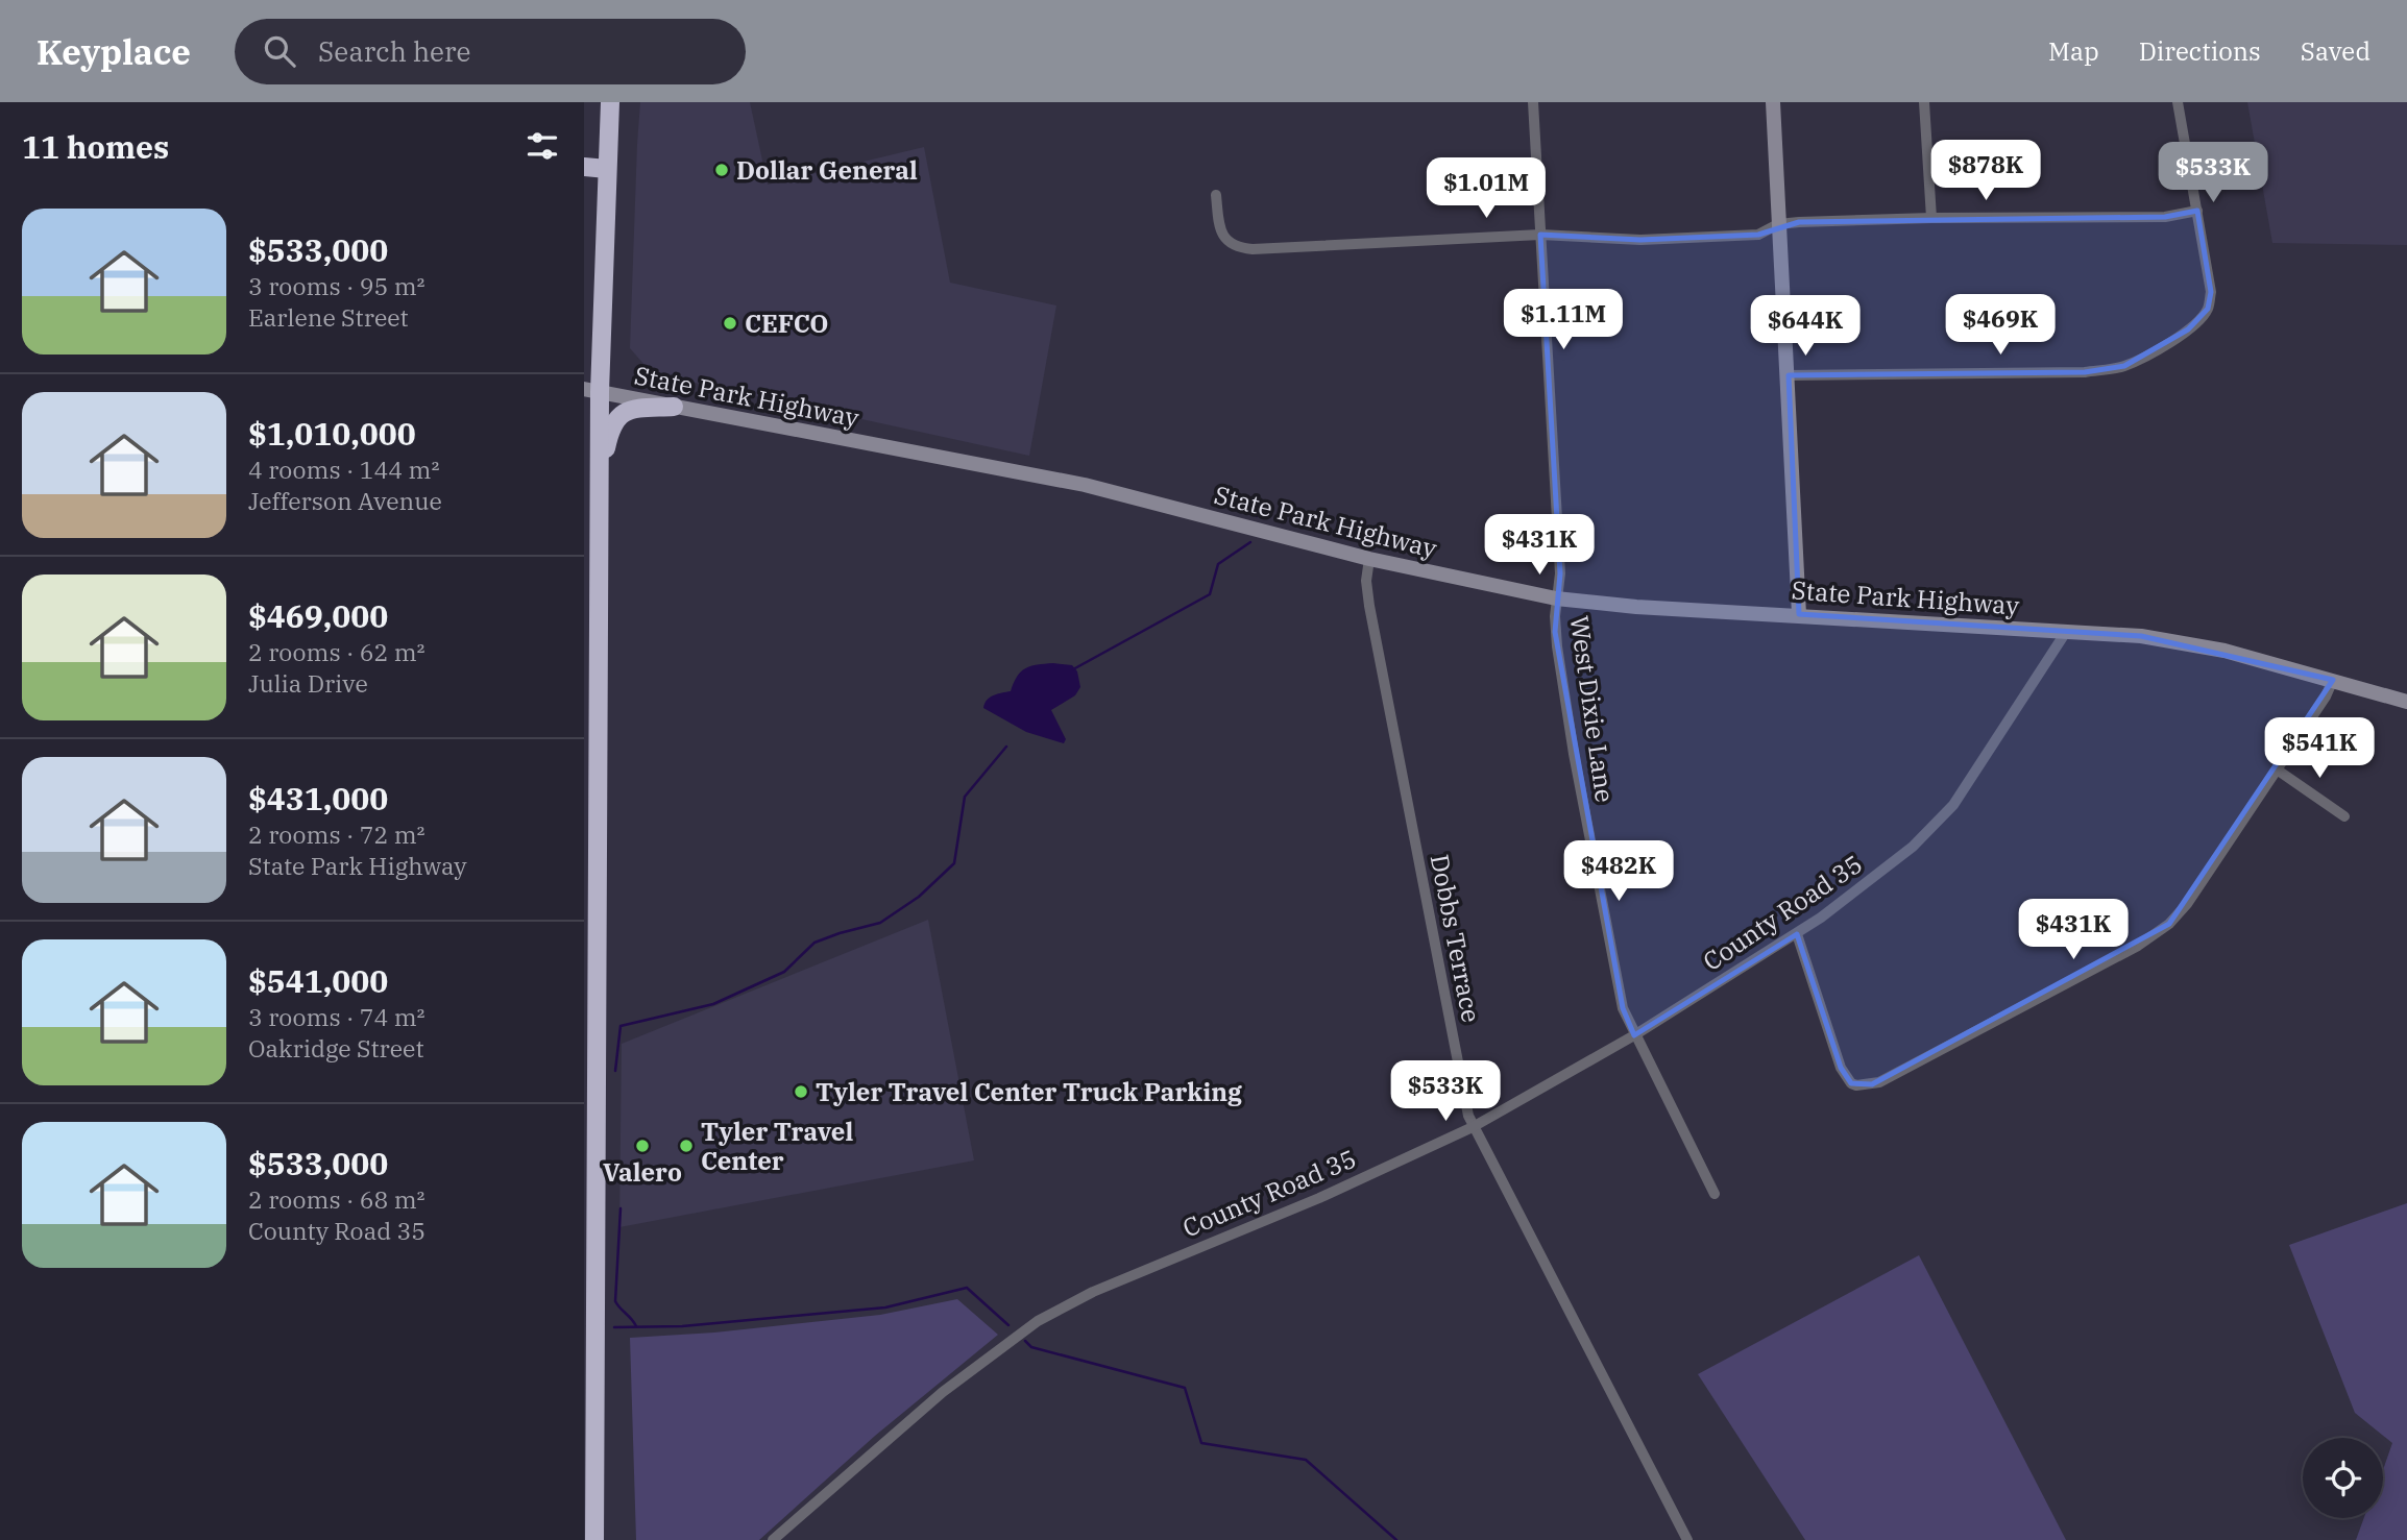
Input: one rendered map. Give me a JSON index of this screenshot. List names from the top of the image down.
{
  "streets": {
    "main road": ["State Park Highway"],
    "street": ["West Dixie Lane", "County Road 35", "Dobbs Terrace"]
  },
  "crossings": [
    ["State Park Highway", "West Dixie Lane"],
    ["State Park Highway", "County Road 35"],
    ["State Park Highway", "Dobbs Terrace"],
    ["West Dixie Lane", "County Road 35"],
    ["County Road 35", "Dobbs Terrace"]
  ],
  "places": [
    "Dollar General",
    "CEFCO",
    "Tyler Travel Center Truck Parking",
    "Valero",
    "Tyler Travel Center"
  ],
  "page": {
    "header": "Keyplace",
    "search": "Search here",
    "nav": ["Map", "Directions", "Saved"],
    "heading": "11 homes",
    "price": [
      "$878K",
      "$533K",
      "$1.01M",
      "$1.11M",
      "$469K",
      "$644K",
      "$431K",
      "$541K",
      "$482K",
      "$431K",
      "$533K"
    ],
    "list": [
      {
        "name": "$533,000",
        "note": "3 rooms · 95 m² · Earlene Street"
      },
      {
        "name": "$1,010,000",
        "note": "4 rooms · 144 m² · Jefferson Avenue"
      },
      {
        "name": "$469,000",
        "note": "2 rooms · 62 m² · Julia Drive"
      },
      {
        "name": "$431,000",
        "note": "2 rooms · 72 m² · State Park Highway"
      },
      {
        "name": "$541,000",
        "note": "3 rooms · 74 m² · Oakridge Street"
      },
      {
        "name": "$533,000",
        "note": "2 rooms · 68 m² · County Road 35"
      }
    ]
  }
}
